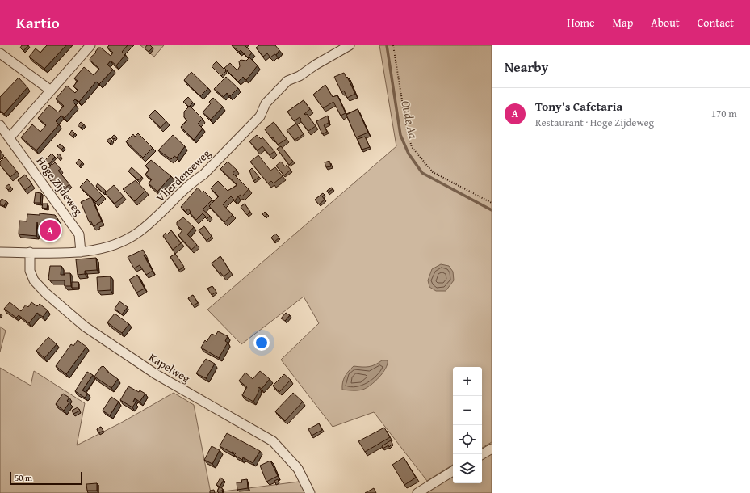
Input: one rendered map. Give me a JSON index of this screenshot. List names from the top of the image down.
{
  "streets": {
    "street": ["Vlierdenseweg", "Hoge Zijdeweg", "Kapelweg"]
  },
  "crossings": [
    ["Vlierdenseweg", "Hoge Zijdeweg"],
    ["Vlierdenseweg", "Kapelweg"]
  ],
  "water": ["Oude Aa"],
  "scale_bar": "50 m",
  "page": {
    "header": "Kartio",
    "nav": [
      "Home",
      "Map",
      "About",
      "Contact"
    ],
    "heading": "Nearby",
    "list": [
      {
        "mark": "A",
        "name": "Tony's Cafetaria",
        "note": "Restaurant · Hoge Zijdeweg",
        "value": "170 m"
      }
    ],
    "pins": "A",
    "map_buttons": ["+", "−"],
    "scale": "50 m"
  }
}
